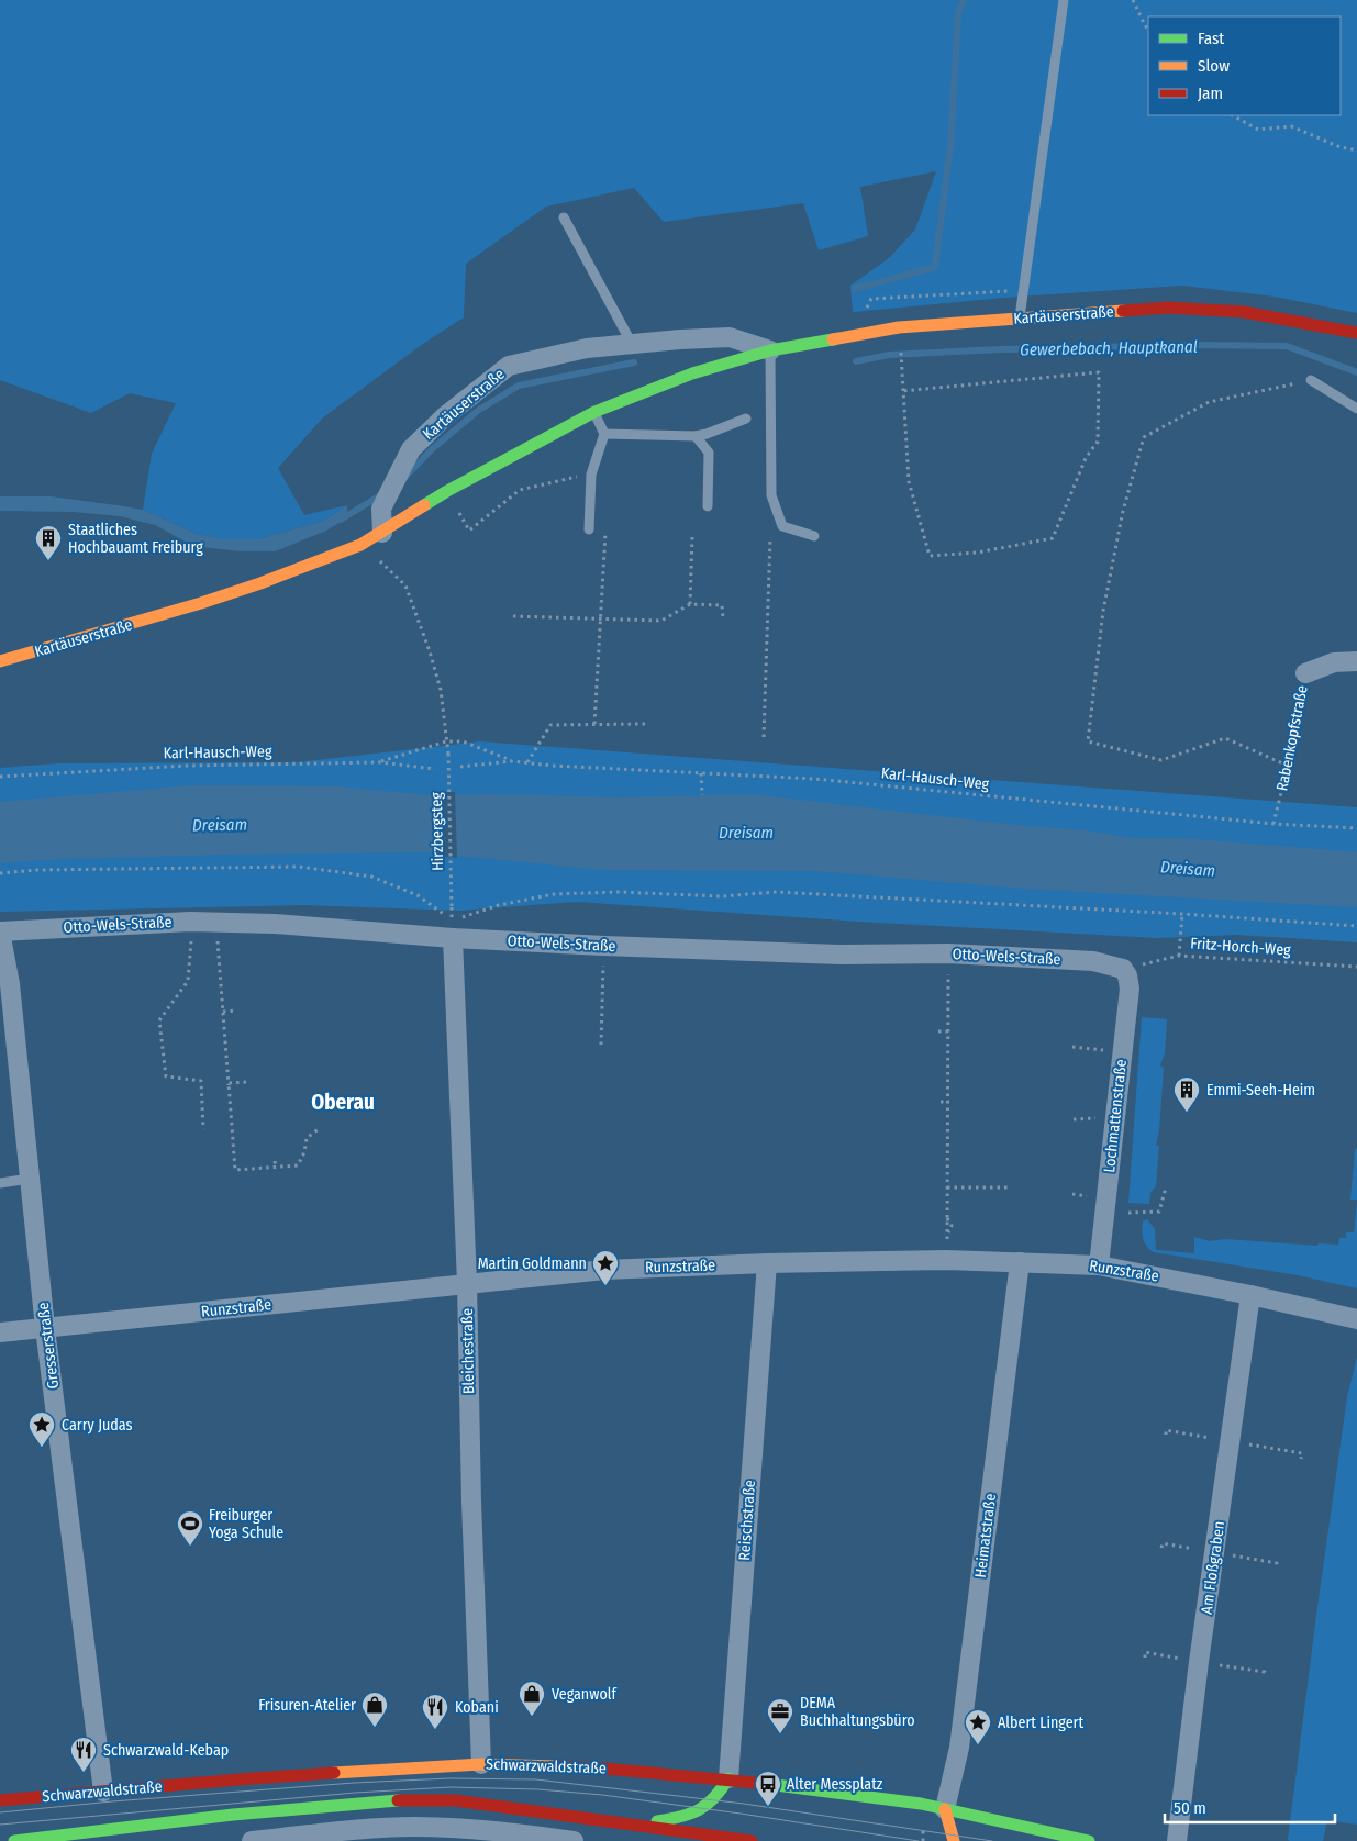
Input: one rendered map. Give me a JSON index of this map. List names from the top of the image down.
{
  "streets": {
    "main road": ["Kartäuserstraße", "Schwarzwaldstraße"],
    "street": [
      "Rabenkopfstraße",
      "Otto-Wels-Straße",
      "Lochmattenstraße",
      "Runzstraße",
      "Gresserstraße",
      "Bleichestraße",
      "Reischstraße",
      "Heimatstraße",
      "Am Floßgraben"
    ],
    "path": ["Karl-Hausch-Weg", "Hirzbergsteg", "Fritz-Horch-Weg"]
  },
  "crossings": [
    ["Kartäuserstraße", "Hirzbergsteg"],
    ["Rabenkopfstraße", "Karl-Hausch-Weg"],
    ["Karl-Hausch-Weg", "Hirzbergsteg"],
    ["Hirzbergsteg", "Otto-Wels-Straße"],
    ["Hirzbergsteg", "Bleichestraße"],
    ["Otto-Wels-Straße", "Fritz-Horch-Weg"],
    ["Otto-Wels-Straße", "Lochmattenstraße"],
    ["Otto-Wels-Straße", "Gresserstraße"],
    ["Otto-Wels-Straße", "Bleichestraße"],
    ["Fritz-Horch-Weg", "Lochmattenstraße"],
    ["Lochmattenstraße", "Runzstraße"],
    ["Runzstraße", "Gresserstraße"],
    ["Runzstraße", "Bleichestraße"],
    ["Runzstraße", "Reischstraße"],
    ["Runzstraße", "Heimatstraße"],
    ["Runzstraße", "Am Floßgraben"],
    ["Gresserstraße", "Schwarzwaldstraße"],
    ["Bleichestraße", "Schwarzwaldstraße"],
    ["Reischstraße", "Schwarzwaldstraße"],
    ["Heimatstraße", "Schwarzwaldstraße"]
  ],
  "districts": ["Oberau"],
  "water": ["Gewerbebach, Hauptkanal", "Dreisam"],
  "places": {
    "building": ["Staatliches Hochbauamt Freiburg", "Emmi-Seeh-Heim"],
    "place": ["Martin Goldmann", "Carry Judas", "Albert Lingert"],
    "sports": ["Freiburger Yoga Schule"],
    "shop": ["Veganwolf", "Frisuren-Atelier"],
    "restaurant": ["Kobani", "Schwarzwald-Kebap"],
    "office": ["DEMA Buchhaltungsbüro"],
    "bus stop": ["Alter Messplatz"]
  },
  "legend": ["Fast", "Slow", "Jam"],
  "scale_bar": "50 m"
}
